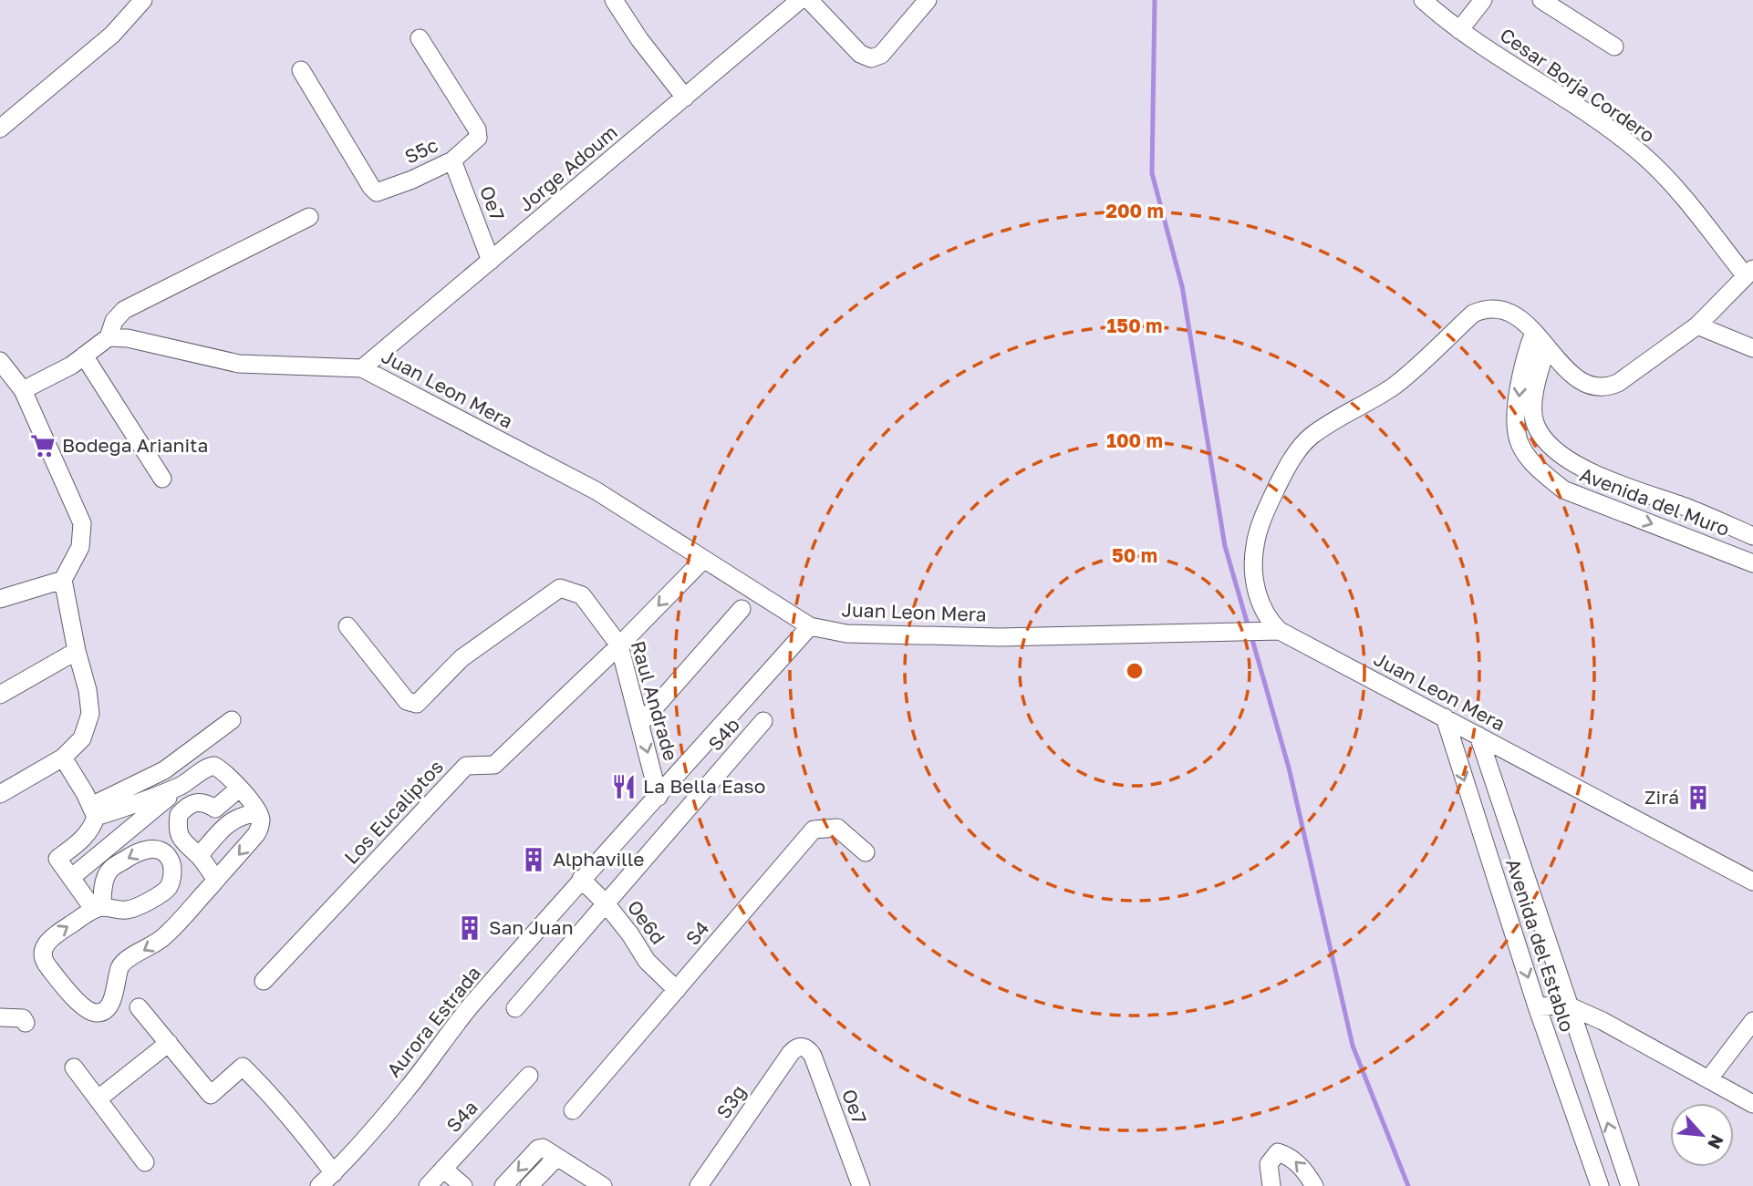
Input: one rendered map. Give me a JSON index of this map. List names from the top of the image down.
{
  "streets": {
    "street": [
      "Cesar Borja Cordero",
      "S5c",
      "Jorge Adoum",
      "Oe7",
      "Juan Leon Mera",
      "Avenida del Muro",
      "Raul Andrade",
      "S4b",
      "Los Eucaliptos",
      "Oe6d",
      "S4",
      "Avenida del Establo",
      "Aurora Estrada",
      "S3g",
      "S4a"
    ]
  },
  "crossings": [
    ["S5c", "Oe7"],
    ["Jorge Adoum", "Oe7"],
    ["Jorge Adoum", "Juan Leon Mera"],
    ["Oe7", "S3g"],
    ["Juan Leon Mera", "Los Eucaliptos"],
    ["Juan Leon Mera", "Avenida del Establo"],
    ["Juan Leon Mera", "Aurora Estrada"],
    ["Raul Andrade", "Los Eucaliptos"],
    ["Raul Andrade", "Aurora Estrada"],
    ["S4b", "Oe6d"],
    ["Oe6d", "S4"],
    ["Oe6d", "Aurora Estrada"]
  ],
  "one_way": ["Avenida del Muro"],
  "places": {
    "supermarket": ["Bodega Arianita"],
    "restaurant": ["La Bella Easo"],
    "building": ["Zirá", "Alphaville", "San Juan"]
  },
  "north": "bottom right",
  "rings": [
    "200 m",
    "150 m",
    "100 m",
    "50 m"
  ]
}
